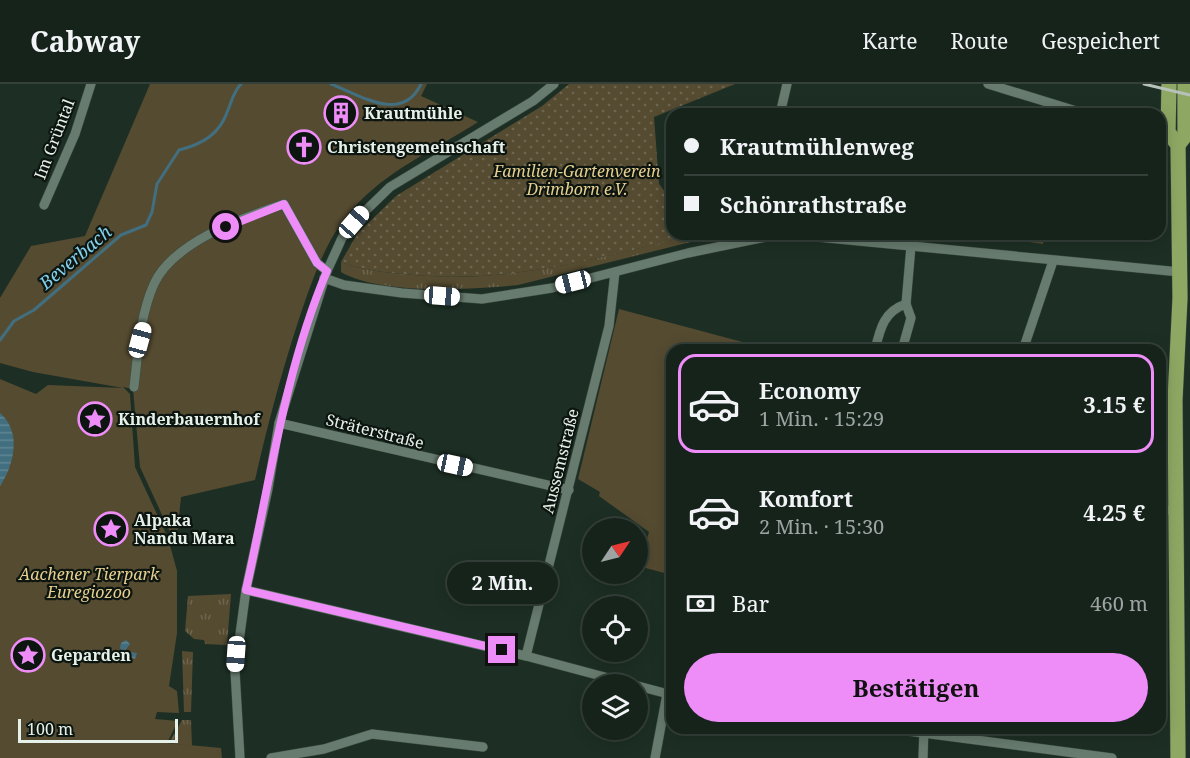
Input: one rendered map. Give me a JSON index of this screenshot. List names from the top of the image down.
{
  "streets": {
    "street": ["Im Grüntal", "Sträterstraße", "Aussemstraße"]
  },
  "crossings": [
    ["Sträterstraße", "Aussemstraße"]
  ],
  "water": ["Beverbach"],
  "parks": ["Familien-Gartenverein Drimborn e.V.", "Aachener Tierpark Euregiozoo"],
  "places": {
    "building": ["Krautmühle"],
    "church": ["Christengemeinschaft"],
    "place": ["Kinderbauernhof", "Alpaka Nandu Mara", "Geparden"]
  },
  "scale_bar": "100 m",
  "north": "top right",
  "page": {
    "header": "Cabway",
    "nav": ["Karte", "Route", "Gespeichert"],
    "banner": ["Krautmühlenweg", "Schönrathstraße"],
    "list": [
      {
        "name": "Economy",
        "note": "1 Min. · 15:29",
        "value": "3.15 €"
      },
      {
        "name": "Komfort",
        "note": "2 Min. · 15:30",
        "value": "4.25 €"
      }
    ],
    "bubble": "2 Min.",
    "pay": ["Bar", "460 m"],
    "buttons": "Bestätigen",
    "scale": "100 m"
  }
}
